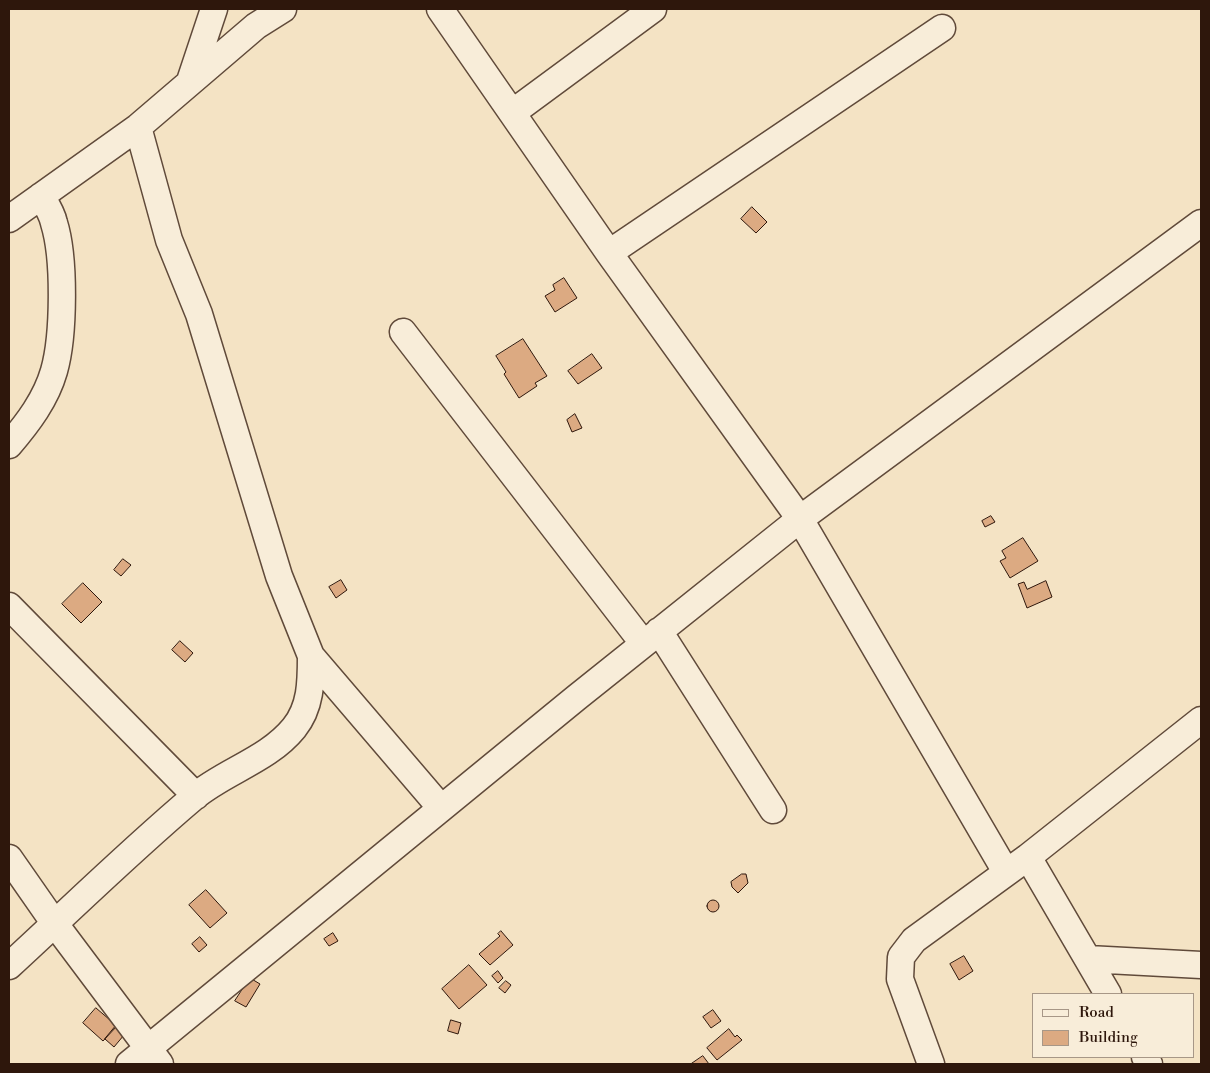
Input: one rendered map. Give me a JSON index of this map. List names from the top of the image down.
{
  "legend": ["Road", "Building"]
}
